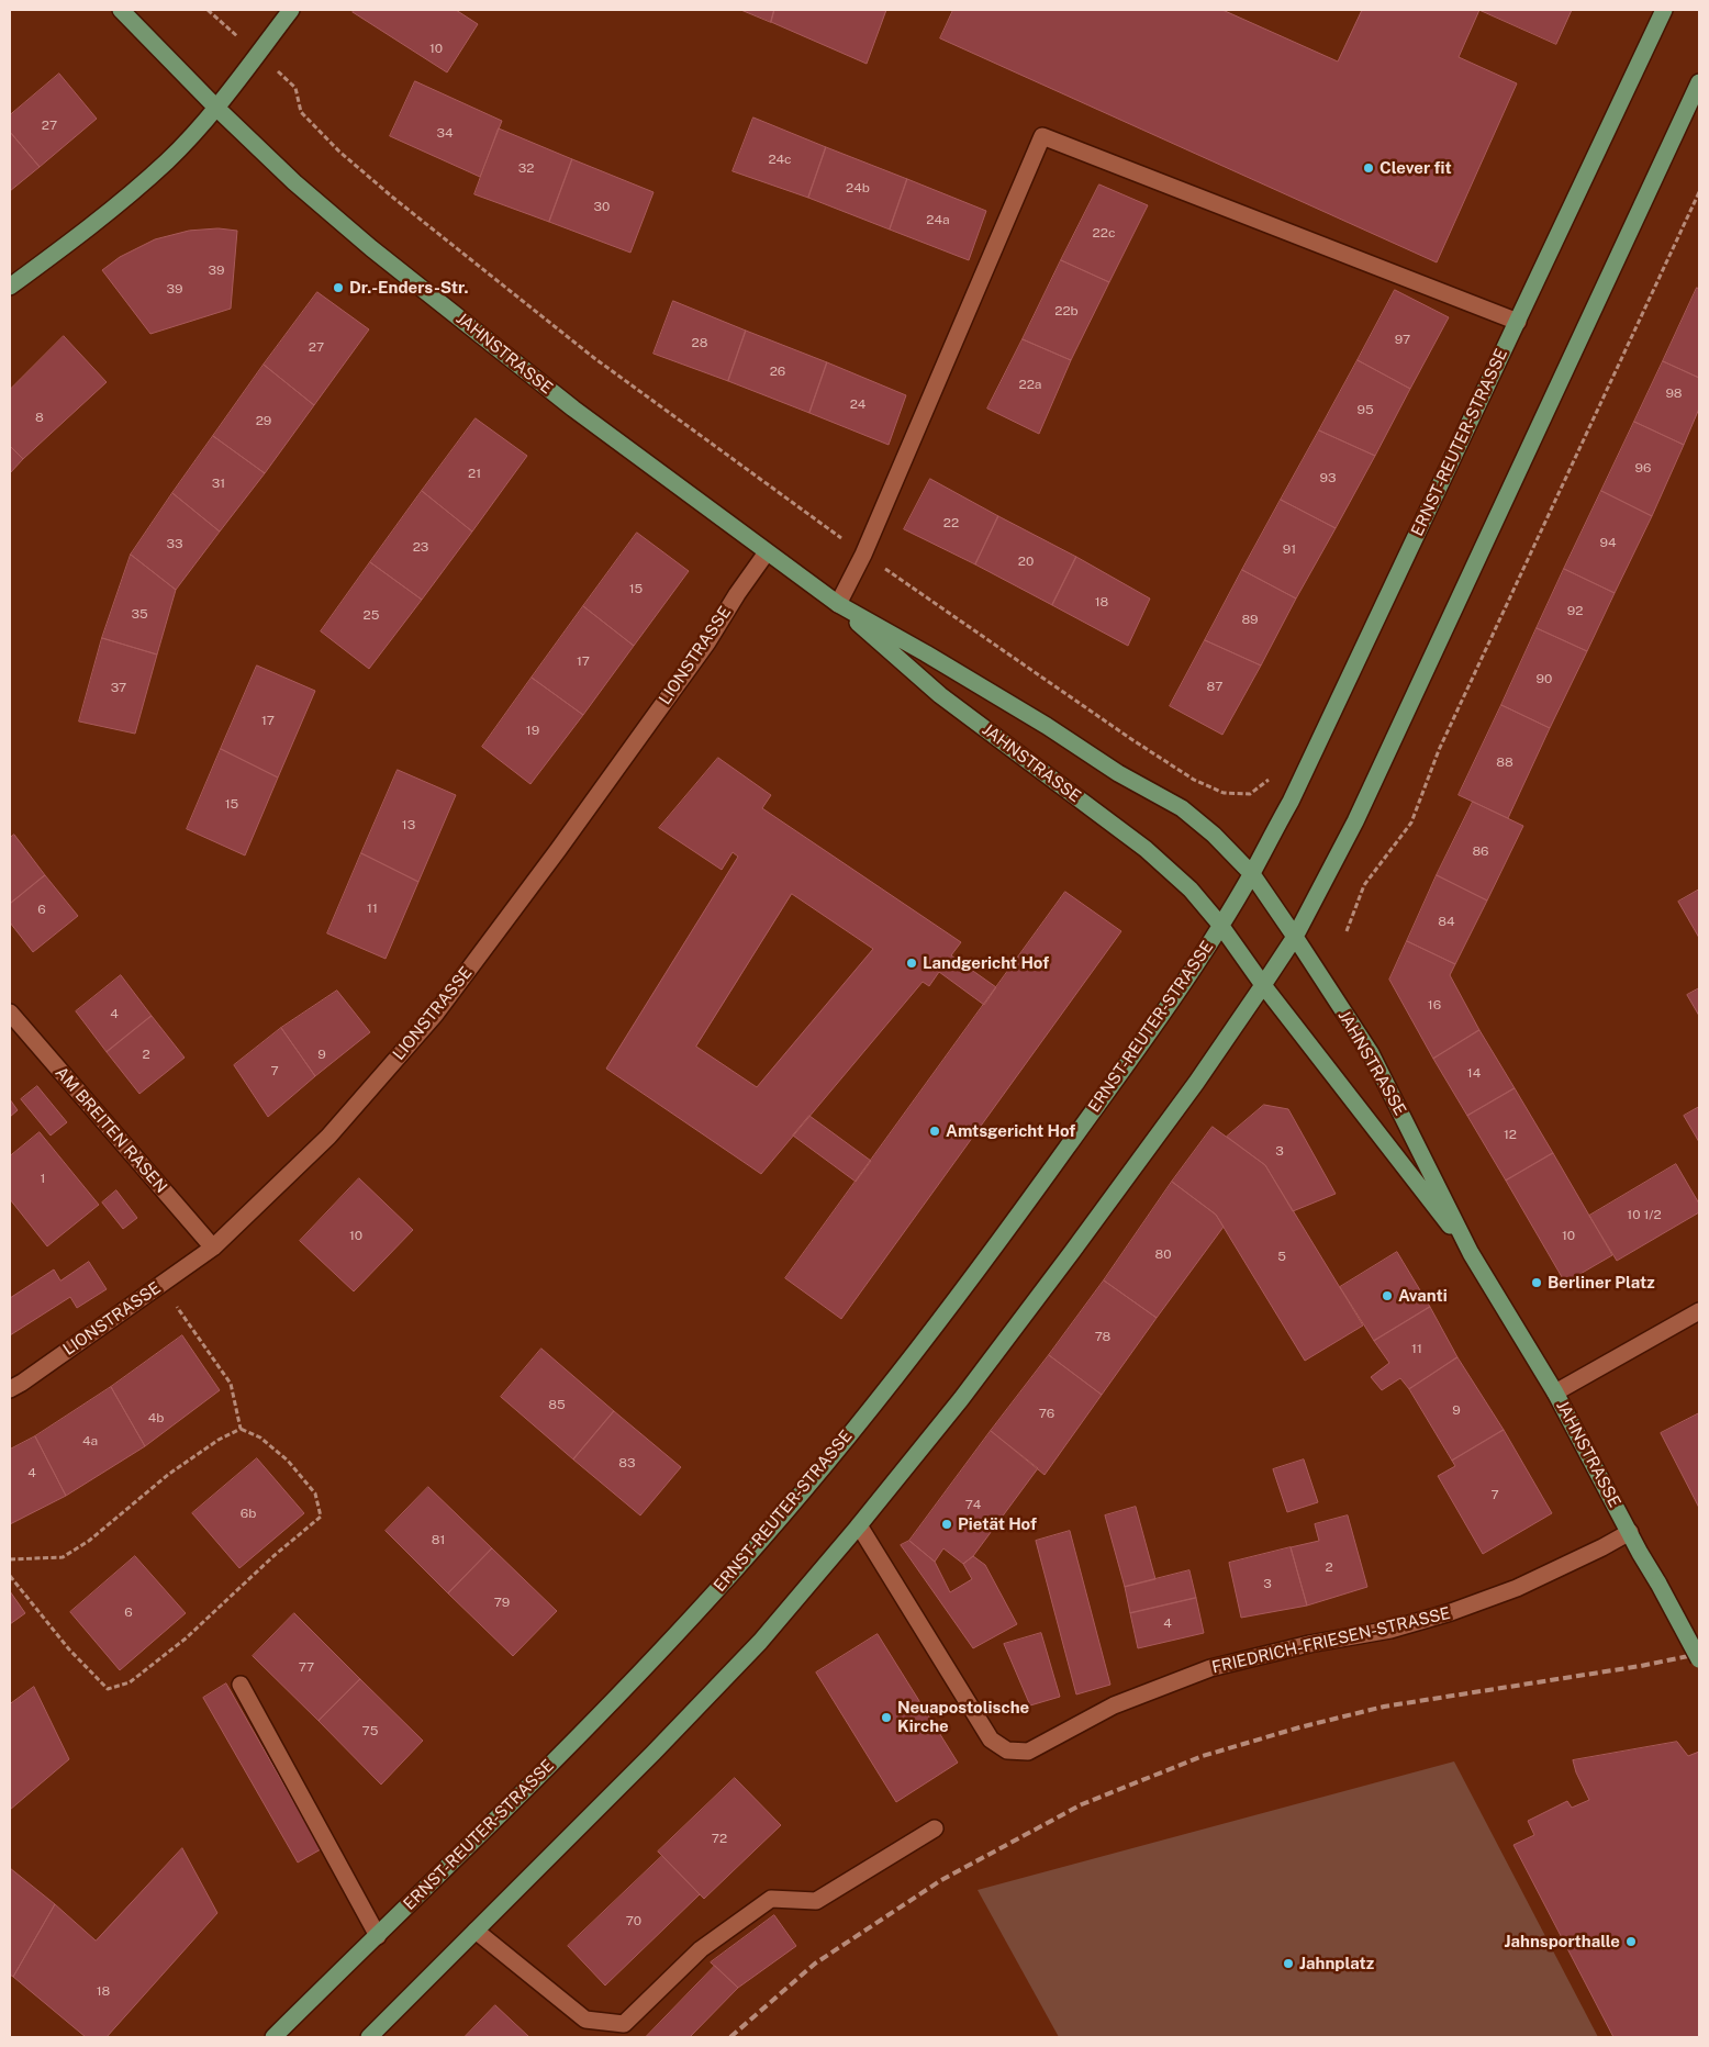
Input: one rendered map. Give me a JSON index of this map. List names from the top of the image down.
{
  "streets": {
    "main road": ["JAHNSTRASSE", "ERNST-REUTER-STRASSE"],
    "street": ["LIONSTRASSE", "AM BREITEN RASEN", "FRIEDRICH-FRIESEN-STRASSE"]
  },
  "crossings": [
    ["JAHNSTRASSE", "ERNST-REUTER-STRASSE"],
    ["JAHNSTRASSE", "LIONSTRASSE"],
    ["JAHNSTRASSE", "FRIEDRICH-FRIESEN-STRASSE"],
    ["LIONSTRASSE", "AM BREITEN RASEN"]
  ],
  "places": [
    "Clever fit",
    "Dr.-Enders-Str.",
    "Landgericht Hof",
    "Amtsgericht Hof",
    "Berliner Platz",
    "Avanti",
    "Pietät Hof",
    "Neuapostolische Kirche",
    "Jahnsporthalle",
    "Jahnplatz"
  ],
  "house_numbers": [
    "10",
    "27",
    "34",
    "24c",
    "32",
    "24b",
    "30",
    "24a",
    "22c",
    "39",
    "39",
    "22b",
    "97",
    "28",
    "27",
    "26",
    "22a",
    "98",
    "24",
    "95",
    "8",
    "29",
    "96",
    "21",
    "93",
    "31",
    "22",
    "94",
    "33",
    "23",
    "91",
    "20",
    "15",
    "18",
    "92",
    "35",
    "25",
    "89",
    "17",
    "90",
    "87",
    "37",
    "17",
    "19",
    "88",
    "15",
    "13",
    "86",
    "11",
    "6",
    "84",
    "16",
    "4",
    "2",
    "9",
    "7",
    "14",
    "12",
    "3",
    "1",
    "10 1/2",
    "10",
    "10",
    "80",
    "5",
    "78",
    "11",
    "85",
    "9",
    "76",
    "4b",
    "4a",
    "83",
    "4",
    "7",
    "74",
    "6b",
    "81",
    "2",
    "3",
    "79",
    "6",
    "4",
    "77",
    "75",
    "72",
    "70",
    "18"
  ]
}
